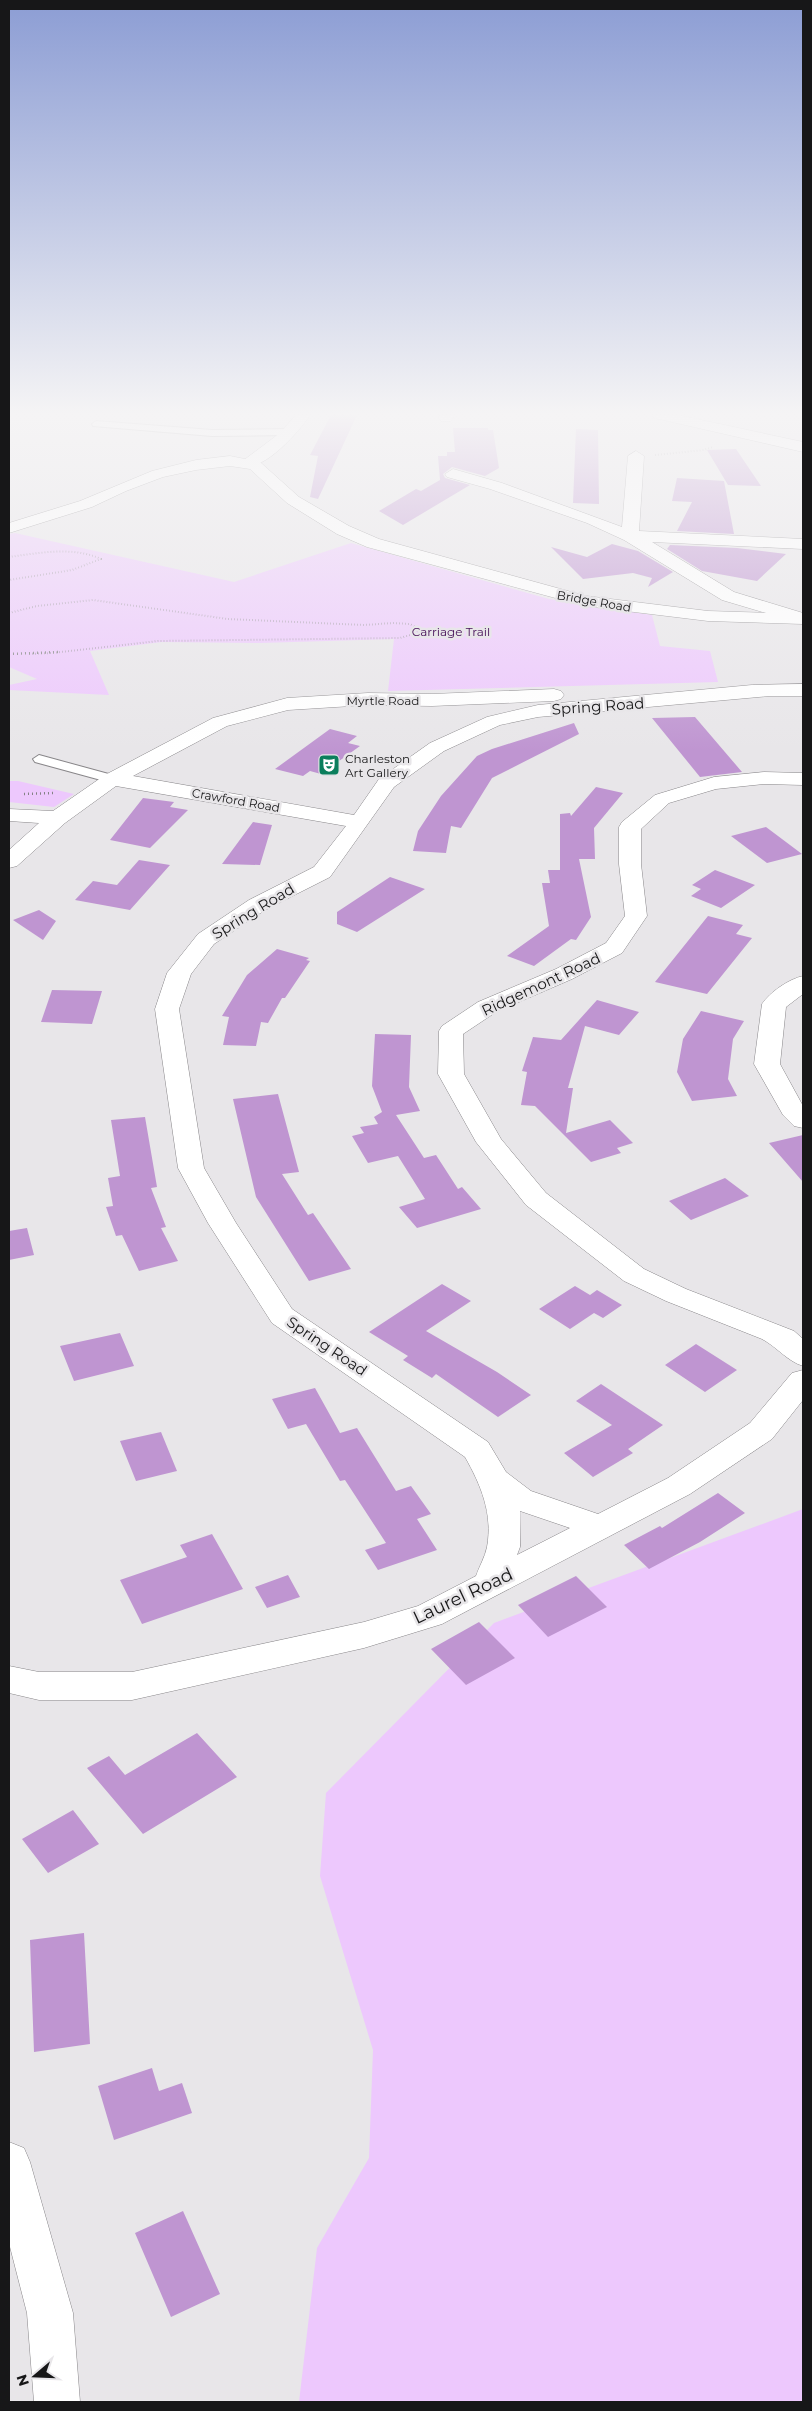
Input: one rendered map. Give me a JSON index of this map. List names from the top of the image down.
{
  "streets": {
    "street": [
      "Bridge Road",
      "Myrtle Road",
      "Spring Road",
      "Crawford Road",
      "Ridgemont Road",
      "Laurel Road"
    ]
  },
  "crossings": [
    ["Myrtle Road", "Spring Road"],
    ["Myrtle Road", "Crawford Road"],
    ["Spring Road", "Crawford Road"],
    ["Spring Road", "Laurel Road"]
  ],
  "parks": ["Carriage Trail"],
  "places": {
    "theatre": ["Charleston Art Gallery"]
  },
  "north": "left"
}
